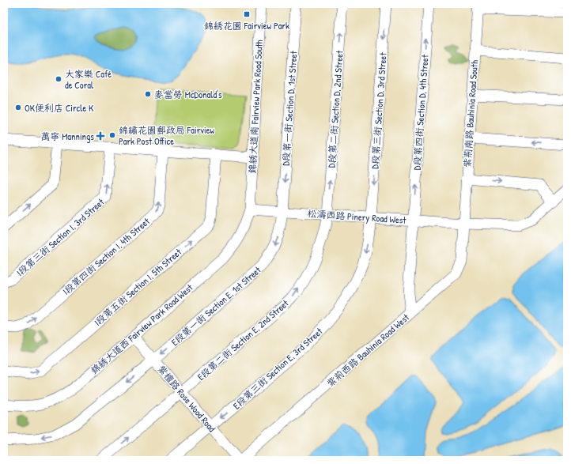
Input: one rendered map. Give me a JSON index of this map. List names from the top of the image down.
{
  "streets": {
    "street": [
      "錦綉大道南 Fairview Park Road South",
      "D段第一街 Section D, 1st Street",
      "D段第二街 Section D, 2nd Street",
      "D段第三街 Section D, 3rd Street",
      "D段第四街 Section D, 4th Street",
      "紫荊南路 Bauhinia Road South",
      "松濤西路 Pinery Road West",
      "I段第三街 Section I, 3rd Street",
      "I段第四街 Section I, 4th Street",
      "I段第五街 Section I, 5th Street",
      "E段第一街 Section E, 1st Street",
      "錦綉大道西 Fairview Park Road West",
      "E段第二街 Section E, 2nd Street",
      "紫荊西路 Bauhinia Road West",
      "E段第三街 Section E, 3rd Street",
      "紫檀路 Rose Wood Road"
    ]
  },
  "crossings": [
    ["錦綉大道南 Fairview Park Road South", "松濤西路 Pinery Road West"],
    ["錦綉大道南 Fairview Park Road South", "錦綉大道西 Fairview Park Road West"],
    ["D段第一街 Section D, 1st Street", "松濤西路 Pinery Road West"],
    ["D段第一街 Section D, 1st Street", "E段第一街 Section E, 1st Street"],
    ["D段第二街 Section D, 2nd Street", "松濤西路 Pinery Road West"],
    ["D段第二街 Section D, 2nd Street", "E段第二街 Section E, 2nd Street"],
    ["D段第三街 Section D, 3rd Street", "松濤西路 Pinery Road West"],
    ["D段第三街 Section D, 3rd Street", "E段第三街 Section E, 3rd Street"],
    ["D段第四街 Section D, 4th Street", "松濤西路 Pinery Road West"],
    ["D段第四街 Section D, 4th Street", "紫荊西路 Bauhinia Road West"],
    ["紫荊南路 Bauhinia Road South", "松濤西路 Pinery Road West"],
    ["紫荊南路 Bauhinia Road South", "紫荊西路 Bauhinia Road West"],
    ["松濤西路 Pinery Road West", "E段第一街 Section E, 1st Street"],
    ["松濤西路 Pinery Road West", "錦綉大道西 Fairview Park Road West"],
    ["松濤西路 Pinery Road West", "E段第二街 Section E, 2nd Street"],
    ["松濤西路 Pinery Road West", "紫荊西路 Bauhinia Road West"],
    ["松濤西路 Pinery Road West", "E段第三街 Section E, 3rd Street"],
    ["E段第一街 Section E, 1st Street", "紫檀路 Rose Wood Road"],
    ["錦綉大道西 Fairview Park Road West", "紫檀路 Rose Wood Road"],
    ["E段第二街 Section E, 2nd Street", "紫檀路 Rose Wood Road"],
    ["紫荊西路 Bauhinia Road West", "紫檀路 Rose Wood Road"],
    ["E段第三街 Section E, 3rd Street", "紫檀路 Rose Wood Road"]
  ],
  "one_way": [
    "D段第一街 Section D, 1st Street",
    "D段第二街 Section D, 2nd Street",
    "D段第三街 Section D, 3rd Street",
    "D段第四街 Section D, 4th Street",
    "I段第四街 Section I, 4th Street",
    "I段第五街 Section I, 5th Street",
    "E段第一街 Section E, 1st Street",
    "E段第二街 Section E, 2nd Street",
    "E段第三街 Section E, 3rd Street"
  ],
  "places": {
    "transit": ["錦綉花園 Fairview Park"],
    "other": [
      "大家樂 Café de Coral",
      "麥當勞 McDonald's",
      "OK便利店 Circle K",
      "錦繡花園郵政局 Fairview Park Post Office"
    ],
    "health": ["萬寧 Mannings"]
  }
}
